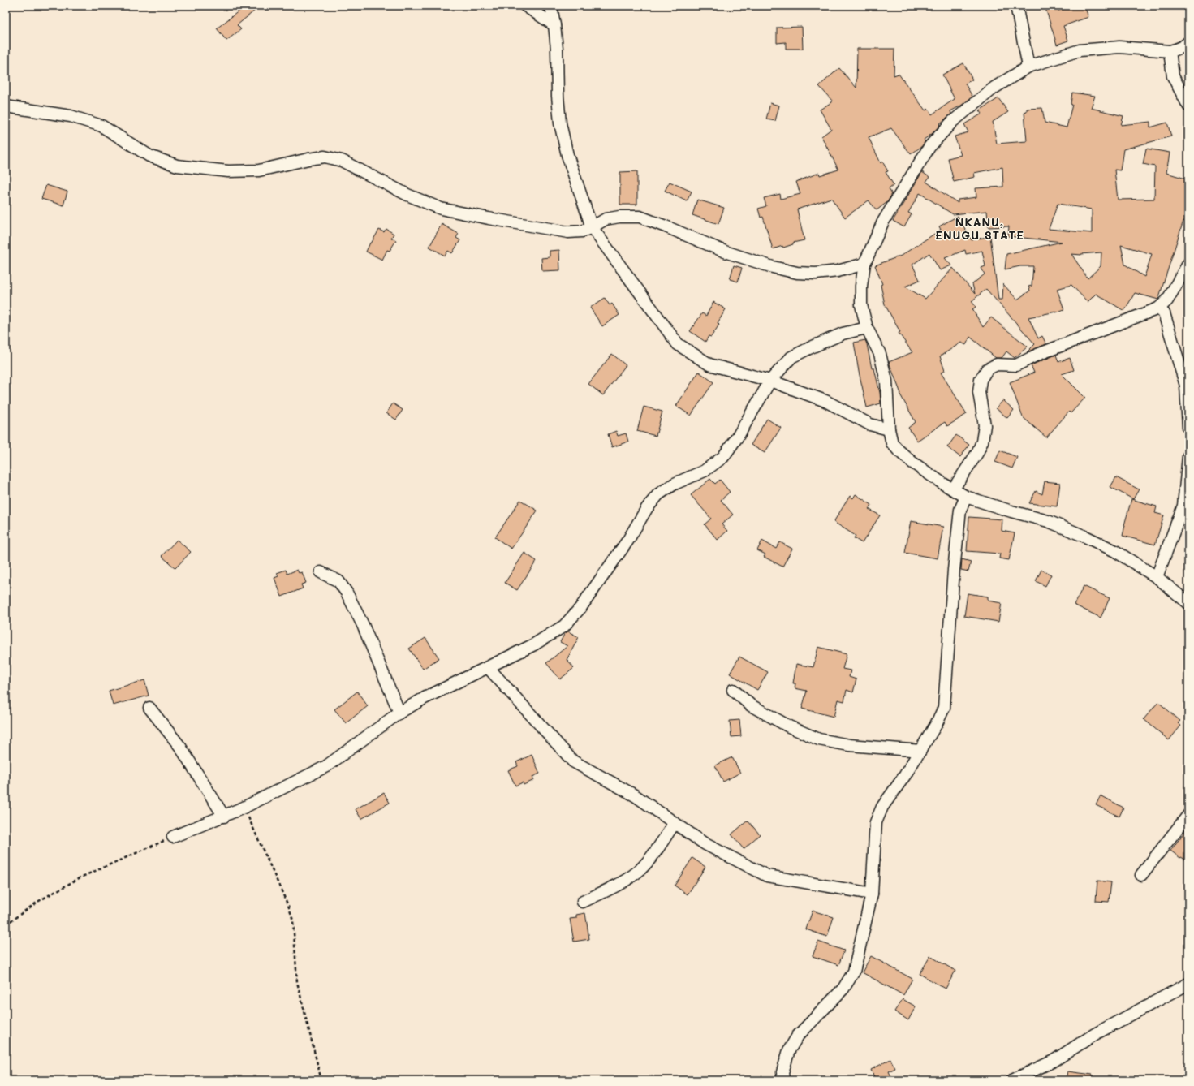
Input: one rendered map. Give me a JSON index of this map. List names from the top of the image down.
{
  "districts": ["NKANU, ENUGU STATE"]
}
